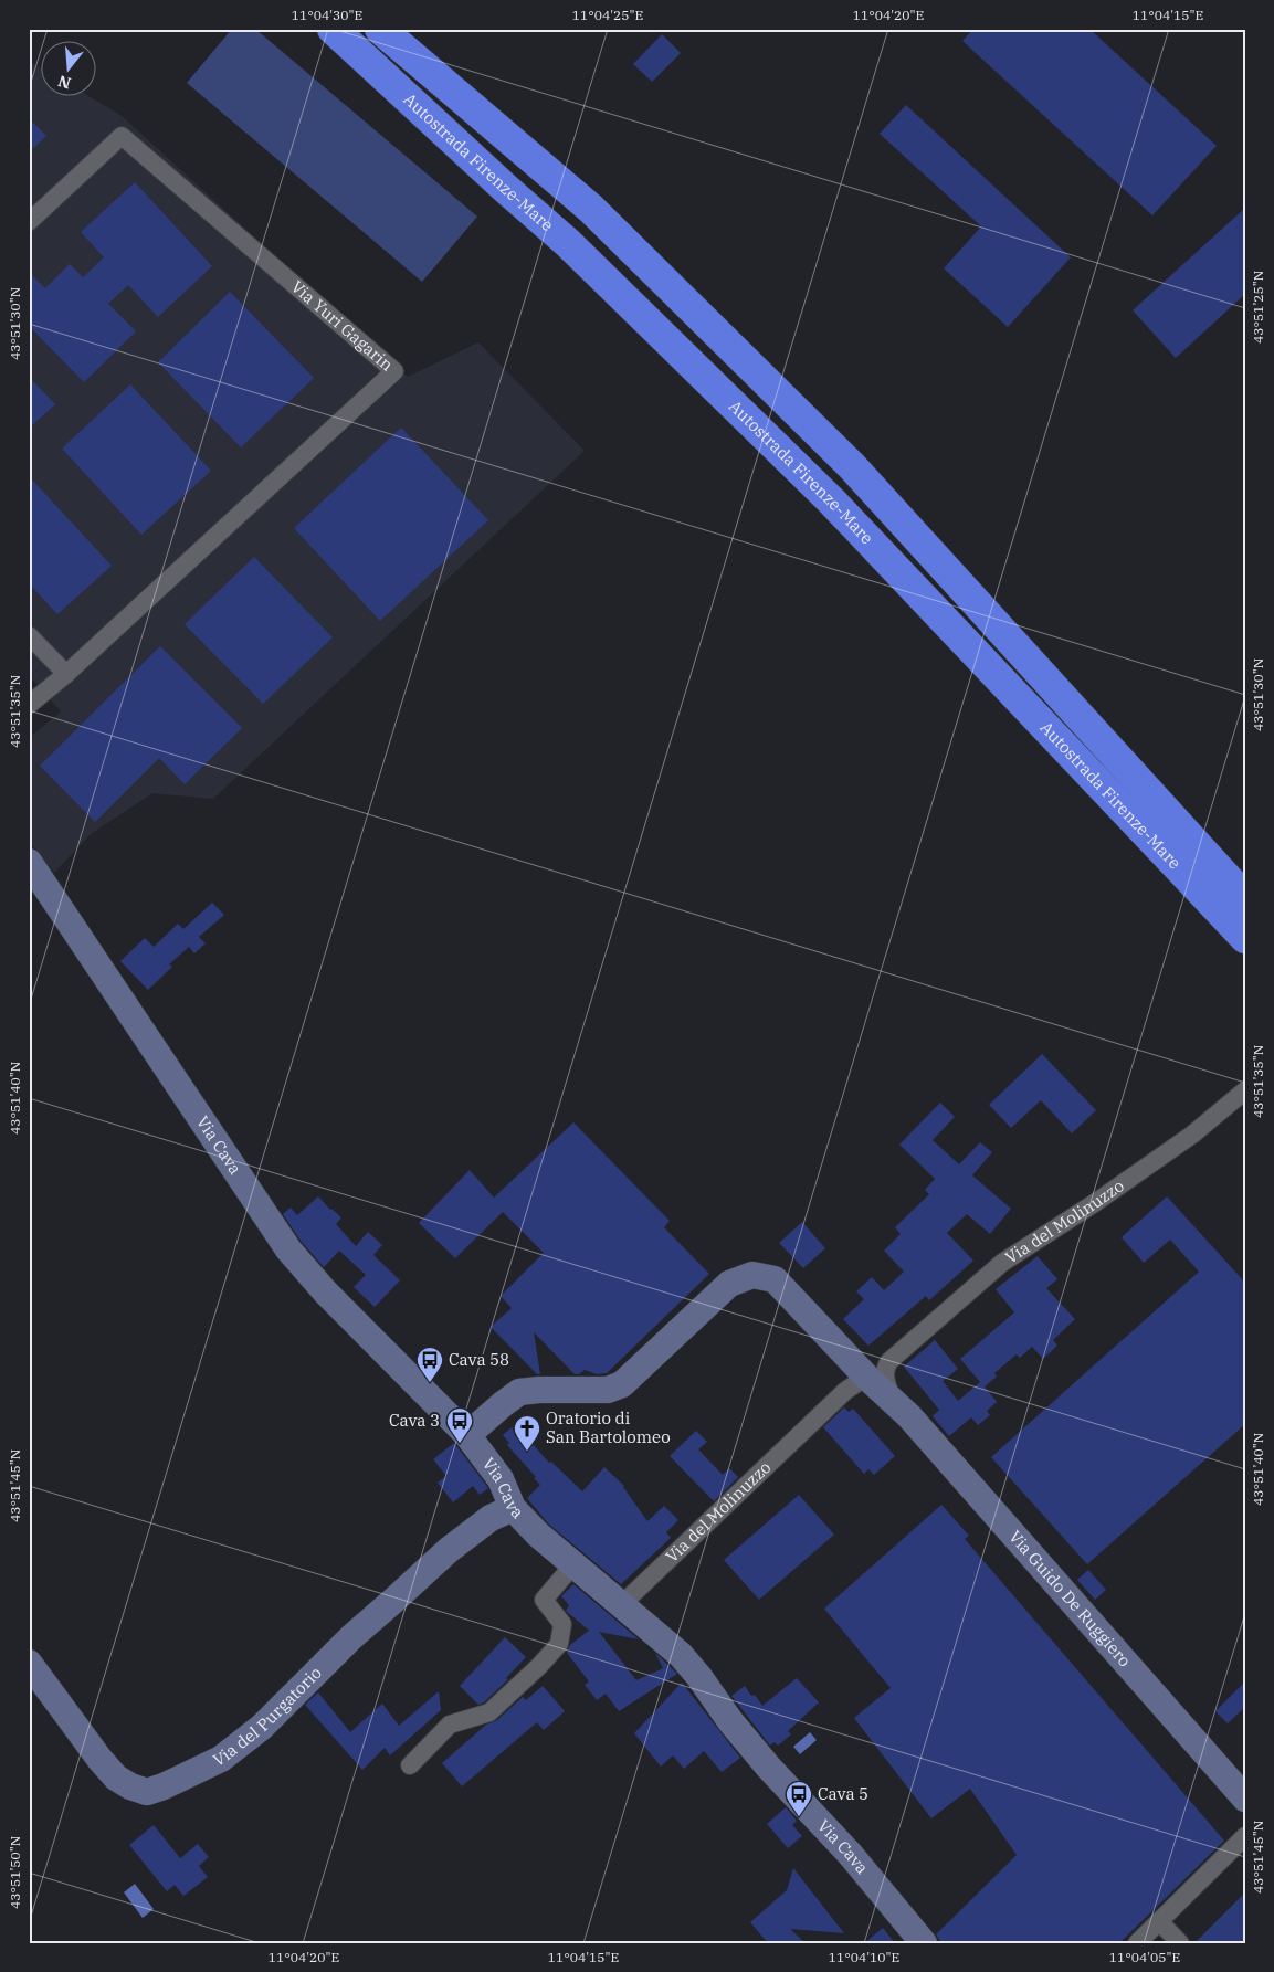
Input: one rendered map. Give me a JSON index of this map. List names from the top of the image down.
{
  "streets": {
    "highway": ["Autostrada Firenze-Mare"],
    "street": [
      "Via Yuri Gagarin",
      "Via Cava",
      "Via del Molinuzzo",
      "Via Guido De Ruggiero",
      "Via del Purgatorio"
    ]
  },
  "crossings": [
    ["Via Cava", "Via del Molinuzzo"],
    ["Via Cava", "Via Guido De Ruggiero"],
    ["Via Cava", "Via del Purgatorio"],
    ["Via del Molinuzzo", "Via Guido De Ruggiero"]
  ],
  "places": {
    "bus stop": ["Cava 58", "Cava 3", "Cava 5"],
    "church": ["Oratorio di San Bartolomeo"]
  },
  "north": "bottom",
  "coordinates": [
    "11°04'30\"E",
    "11°04'25\"E",
    "11°04'20\"E",
    "11°04'15\"E",
    "43°51'25\"N",
    "43°51'30\"N",
    "43°51'35\"N",
    "43°51'40\"N",
    "43°51'45\"N",
    "43°51'50\"N",
    "11°04'10\"E",
    "11°04'05\"E"
  ]
}
